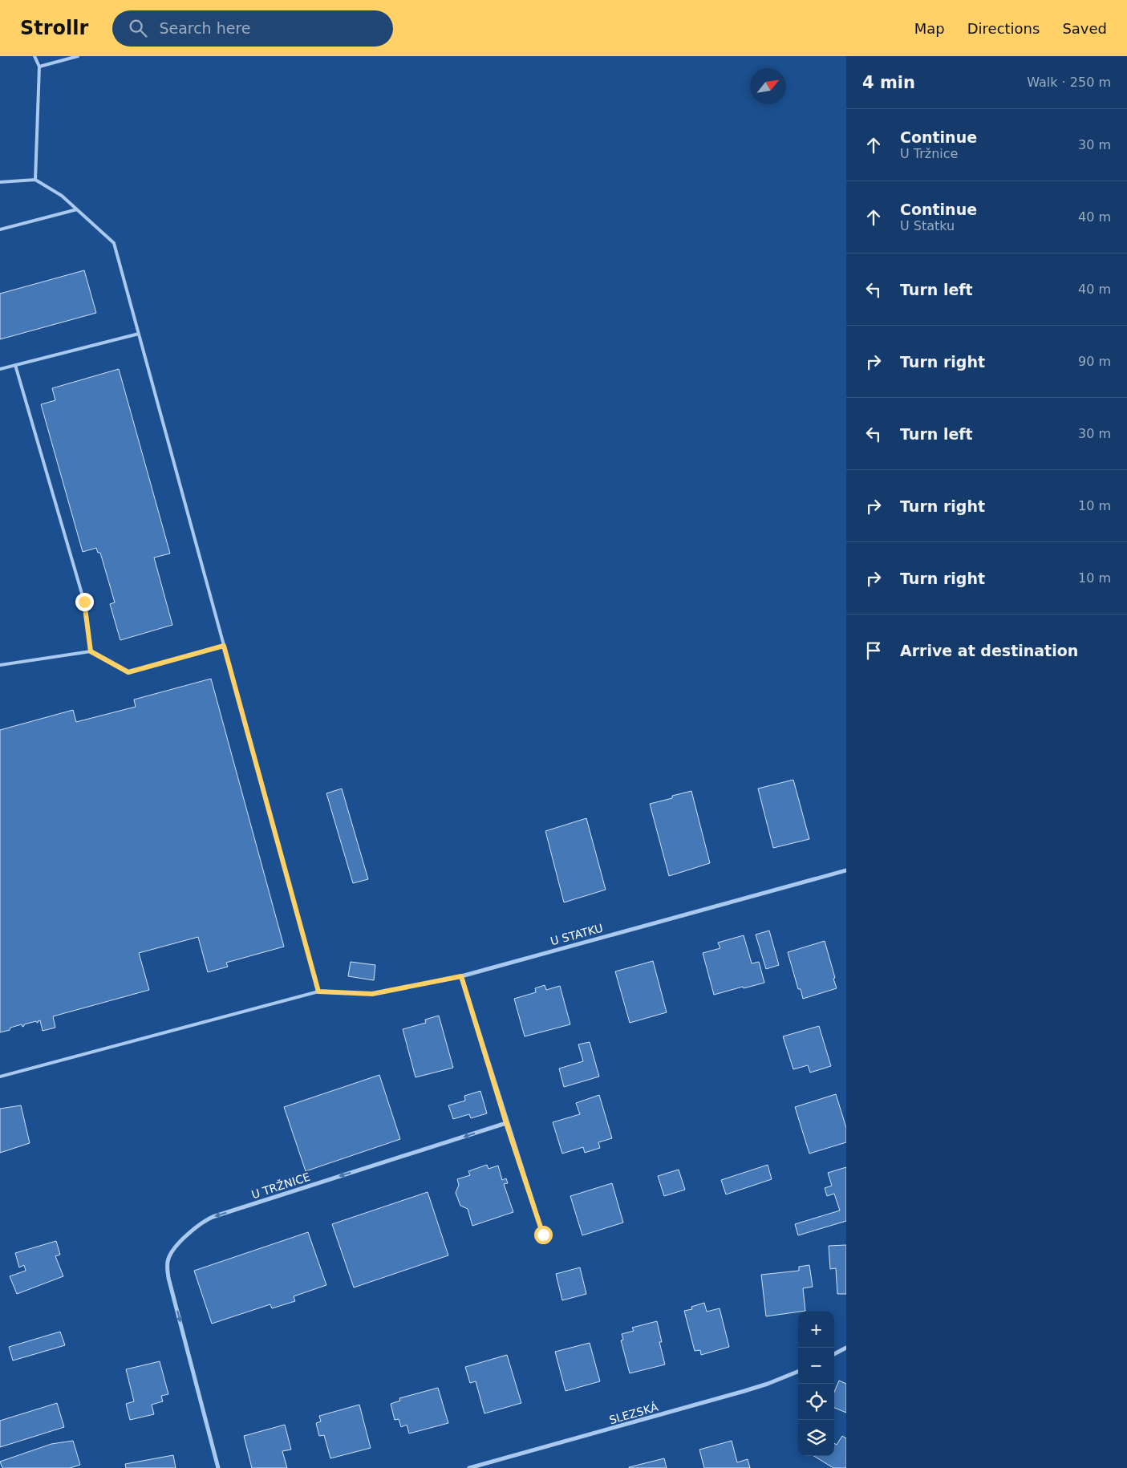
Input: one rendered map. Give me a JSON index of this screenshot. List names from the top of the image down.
{
  "streets": {
    "street": ["U STATKU", "U TRŽNICE", "SLEZSKÁ"]
  },
  "north": "top right",
  "page": {
    "header": "Strollr",
    "search": "Search here",
    "nav": ["Map", "Directions", "Saved"],
    "heading": ["4 min", "Walk · 250 m"],
    "list": [
      ["Continue", "U Tržnice", "30 m"],
      ["Continue", "U Statku", "40 m"],
      ["Turn left", "40 m"],
      ["Turn right", "90 m"],
      ["Turn left", "30 m"],
      ["Turn right", "10 m"],
      ["Turn right", "10 m"],
      "Arrive at destination"
    ],
    "map_buttons": ["+", "−"]
  }
}
